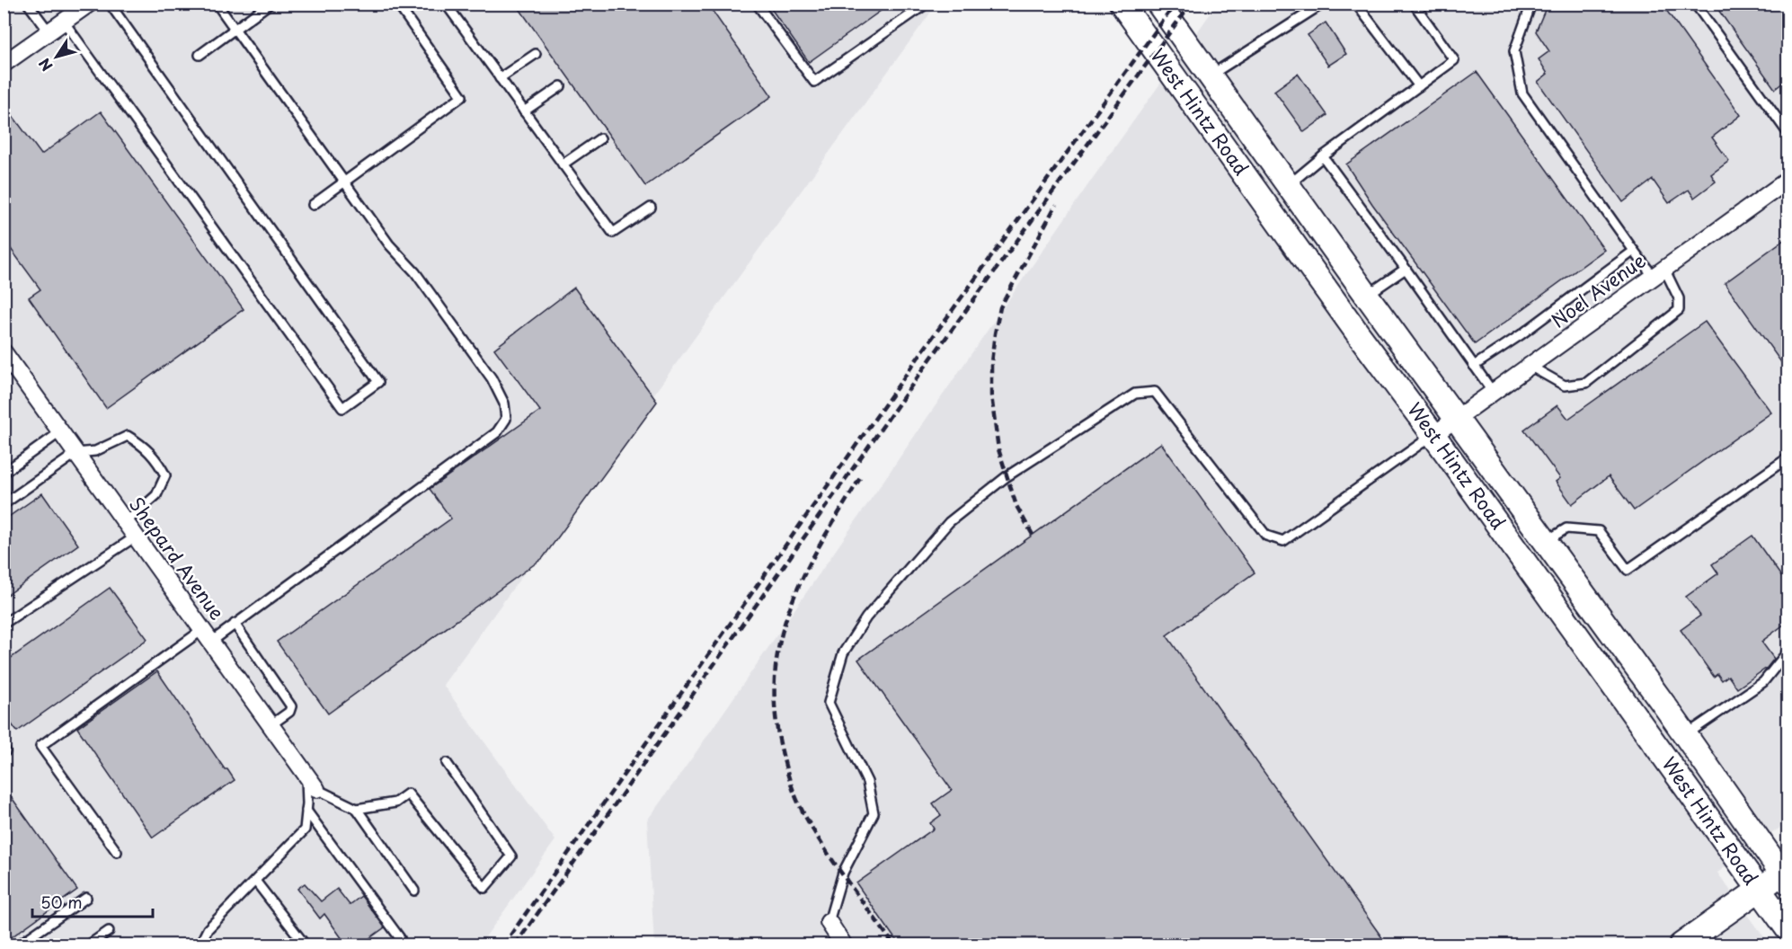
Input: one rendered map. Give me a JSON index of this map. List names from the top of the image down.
{
  "streets": {
    "main road": ["West Hintz Road"],
    "street": ["Noel Avenue", "Shepard Avenue"]
  },
  "crossings": [
    ["West Hintz Road", "Noel Avenue"]
  ],
  "scale_bar": "50 m",
  "north": "bottom left"
}
